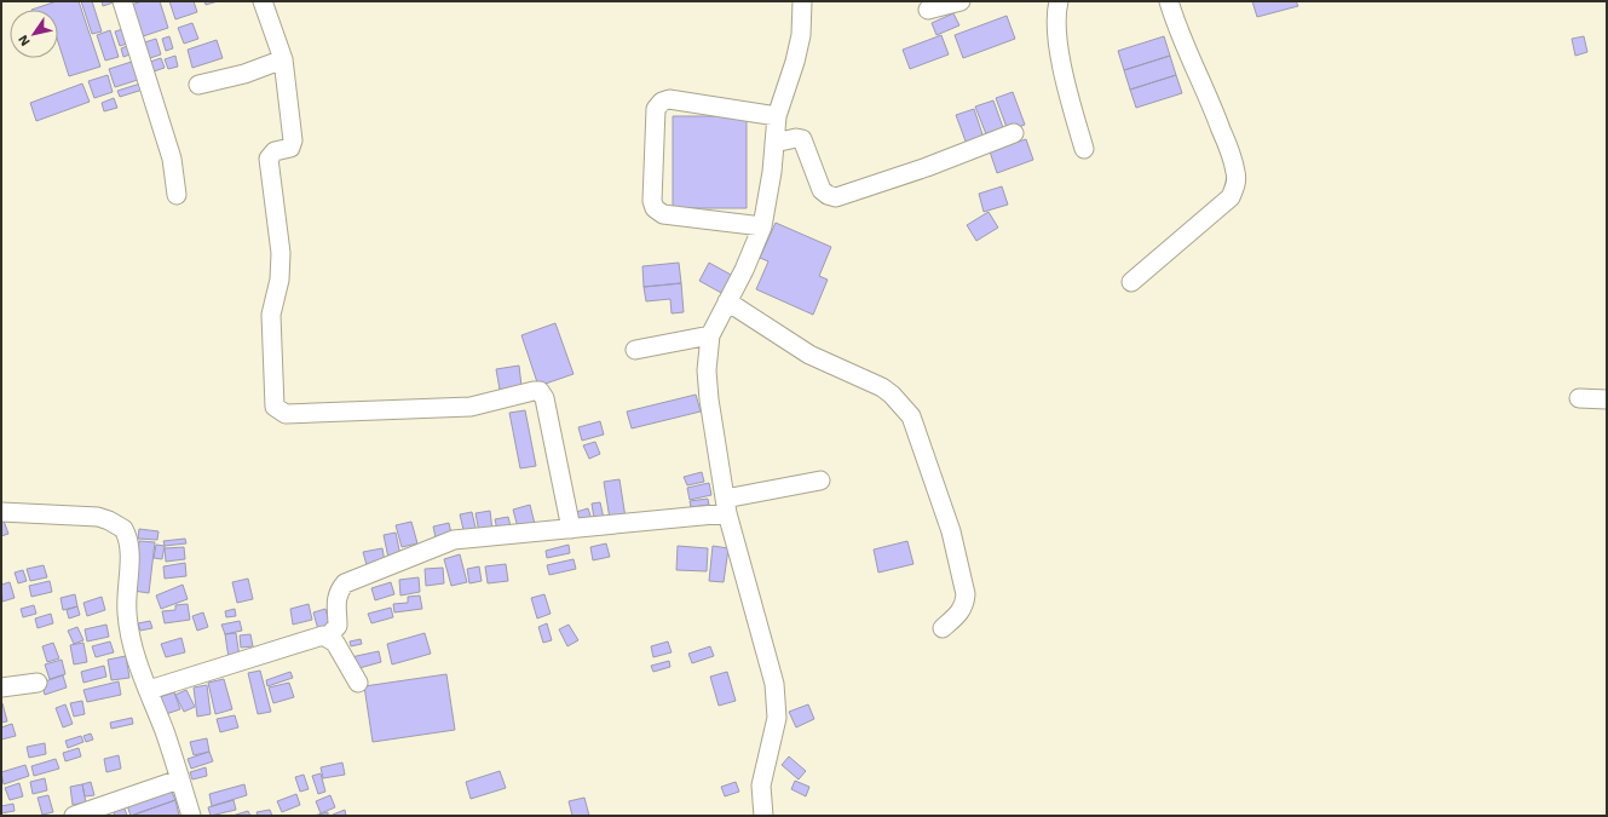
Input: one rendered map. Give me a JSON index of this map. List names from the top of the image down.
{
  "north": "bottom left"
}
